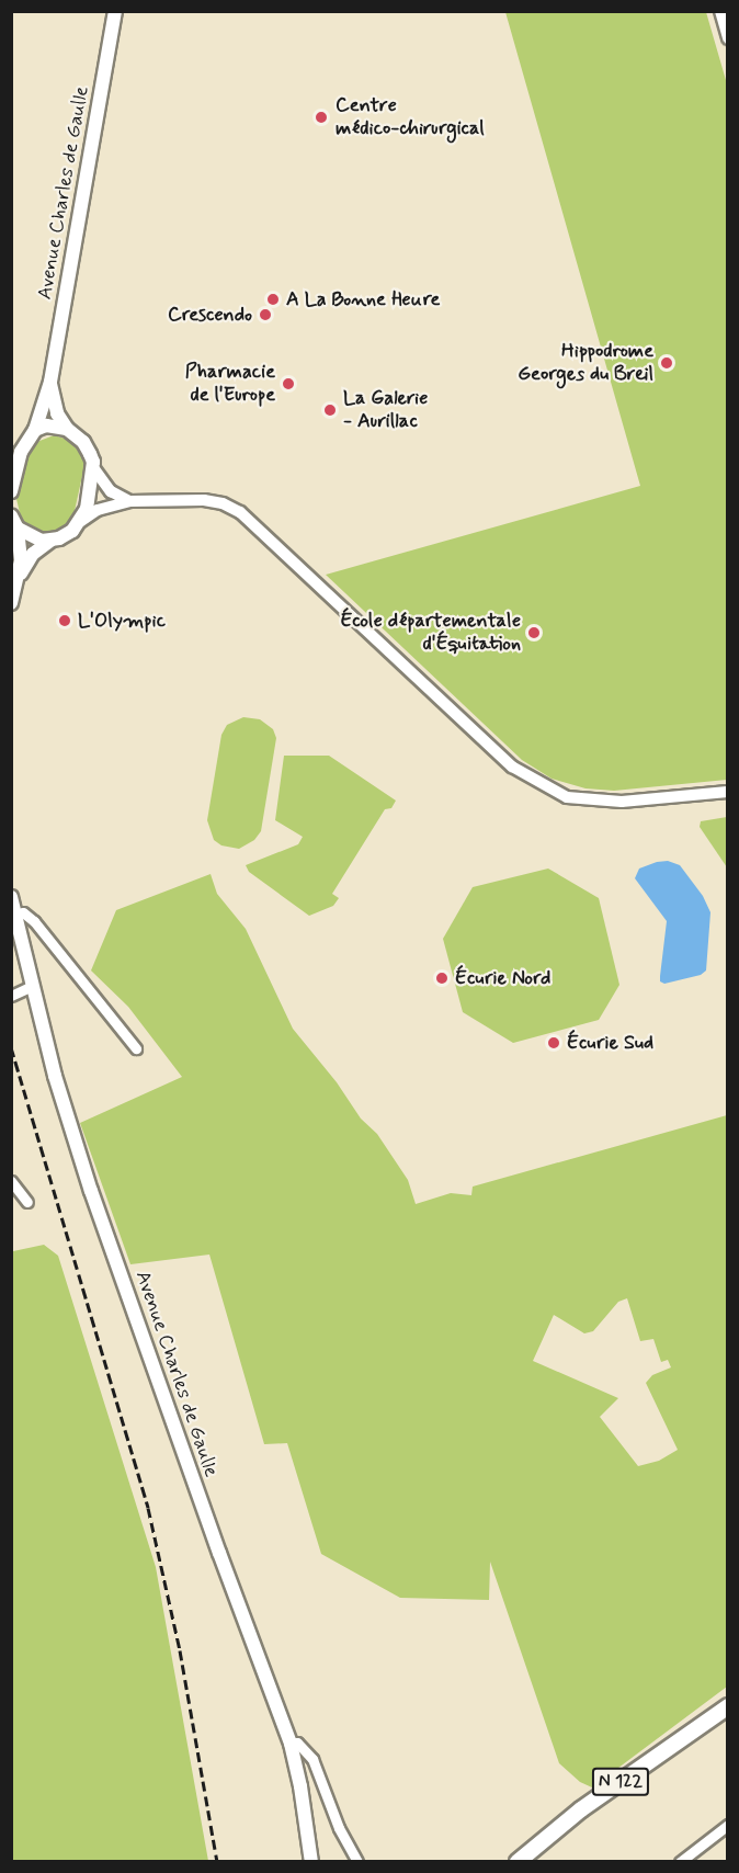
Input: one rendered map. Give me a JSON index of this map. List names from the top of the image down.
{
  "streets": {
    "main road": ["Avenue Charles de Gaulle", "N 122"]
  },
  "places": [
    "Centre médico-chirurgical",
    "A La Bonne Heure",
    "Crescendo",
    "Hippodrome Georges du Breil",
    "Pharmacie de l'Europe",
    "La Galerie - Aurillac",
    "L'Olympic",
    "École départementale d'Équitation",
    "Écurie Nord",
    "Écurie Sud"
  ]
}
